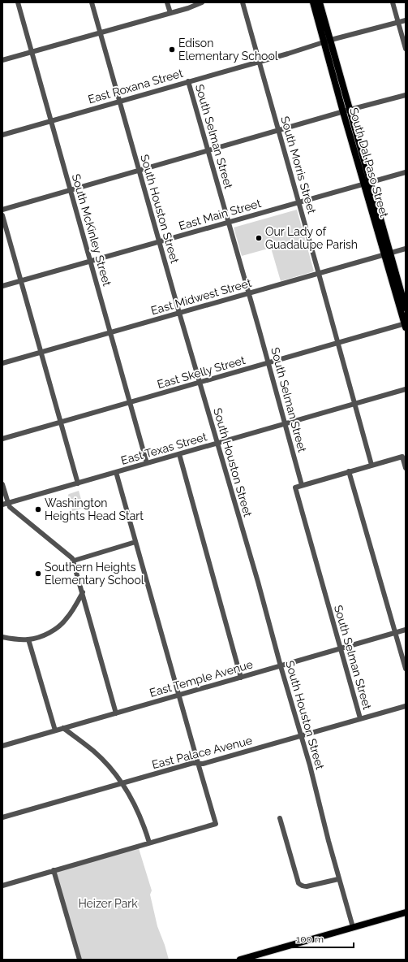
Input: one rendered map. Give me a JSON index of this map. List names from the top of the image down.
{
  "streets": {
    "main road": ["South Dal Paso Street"],
    "street": [
      "East Roxana Street",
      "South Selman Street",
      "South Morris Street",
      "South Houston Street",
      "East Main Street",
      "South McKinley Street",
      "East Midwest Street",
      "East Skelly Street",
      "East Texas Street",
      "East Temple Avenue",
      "East Palace Avenue"
    ]
  },
  "crossings": [
    ["East Roxana Street", "South Selman Street"],
    ["East Roxana Street", "South Dal Paso Street"],
    ["East Roxana Street", "South Morris Street"],
    ["East Roxana Street", "South Houston Street"],
    ["East Roxana Street", "South McKinley Street"],
    ["South Selman Street", "East Main Street"],
    ["South Selman Street", "East Midwest Street"],
    ["South Selman Street", "East Skelly Street"],
    ["South Selman Street", "East Texas Street"],
    ["South Selman Street", "East Temple Avenue"],
    ["South Selman Street", "East Palace Avenue"],
    ["South Dal Paso Street", "East Main Street"],
    ["South Dal Paso Street", "East Midwest Street"],
    ["South Dal Paso Street", "East Skelly Street"],
    ["South Morris Street", "East Main Street"],
    ["South Morris Street", "East Midwest Street"],
    ["South Morris Street", "East Skelly Street"],
    ["South Morris Street", "East Texas Street"],
    ["South Houston Street", "East Main Street"],
    ["South Houston Street", "East Midwest Street"],
    ["South Houston Street", "East Skelly Street"],
    ["South Houston Street", "East Texas Street"],
    ["South Houston Street", "East Temple Avenue"],
    ["South Houston Street", "East Palace Avenue"],
    ["East Main Street", "South McKinley Street"],
    ["South McKinley Street", "East Midwest Street"],
    ["South McKinley Street", "East Skelly Street"],
    ["South McKinley Street", "East Texas Street"]
  ],
  "parks": ["Heizer Park"],
  "places": [
    "Edison Elementary School",
    "Our Lady of Guadalupe Parish",
    "Washington Heights Head Start",
    "Southern Heights Elementary School"
  ],
  "scale_bar": "100 m"
}
